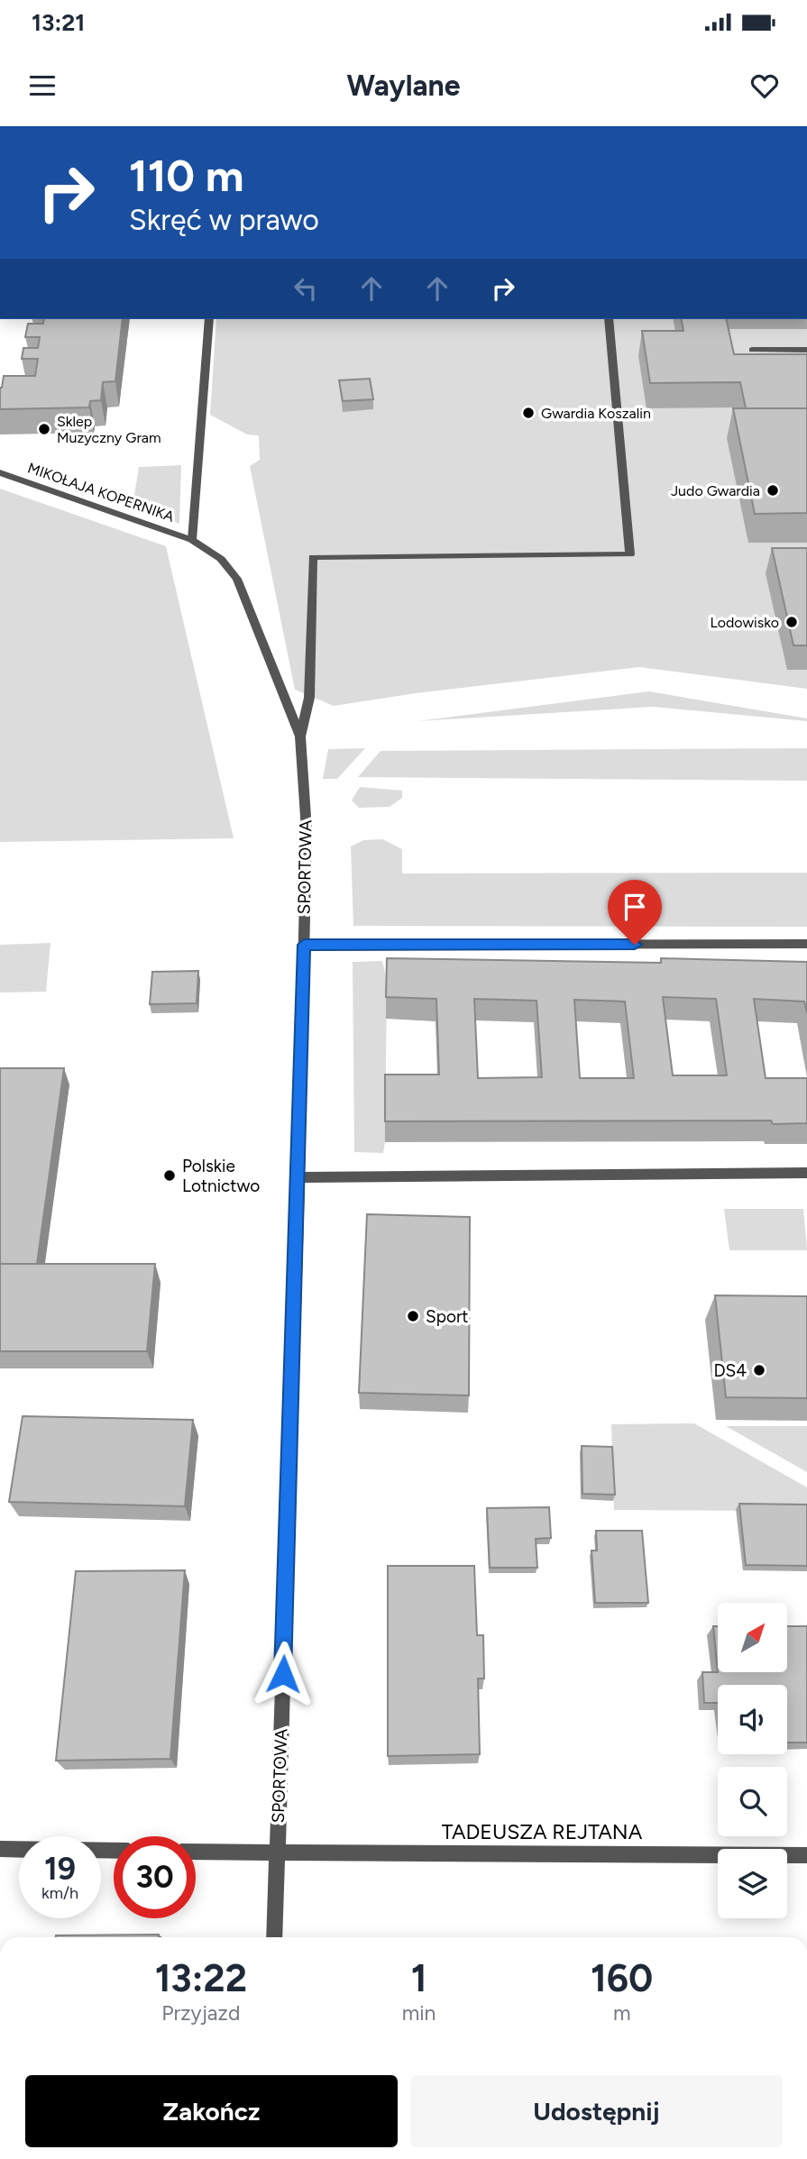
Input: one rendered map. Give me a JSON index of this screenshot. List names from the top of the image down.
{
  "streets": {
    "street": ["MIKOŁAJA KOPERNIKA", "SPORTOWA", "TADEUSZA REJTANA"]
  },
  "crossings": [
    ["MIKOŁAJA KOPERNIKA", "SPORTOWA"],
    ["SPORTOWA", "TADEUSZA REJTANA"]
  ],
  "places": [
    "Gwardia Koszalin",
    "Sklep Muzyczny Gram",
    "Judo Gwardia",
    "Lodowisko",
    "Polskie Lotnictwo",
    "Sport",
    "DS4"
  ],
  "north": "top right",
  "page": {
    "status": "13:21",
    "header": "Waylane",
    "turn": ["110 m", "Skręć w prawo"],
    "speed": "19 km/h",
    "limit": "30",
    "eta": [
      "13:22",
      "Przyjazd",
      "1",
      "min",
      "160",
      "m"
    ],
    "buttons": ["Zakończ", "Udostępnij"]
  }
}
